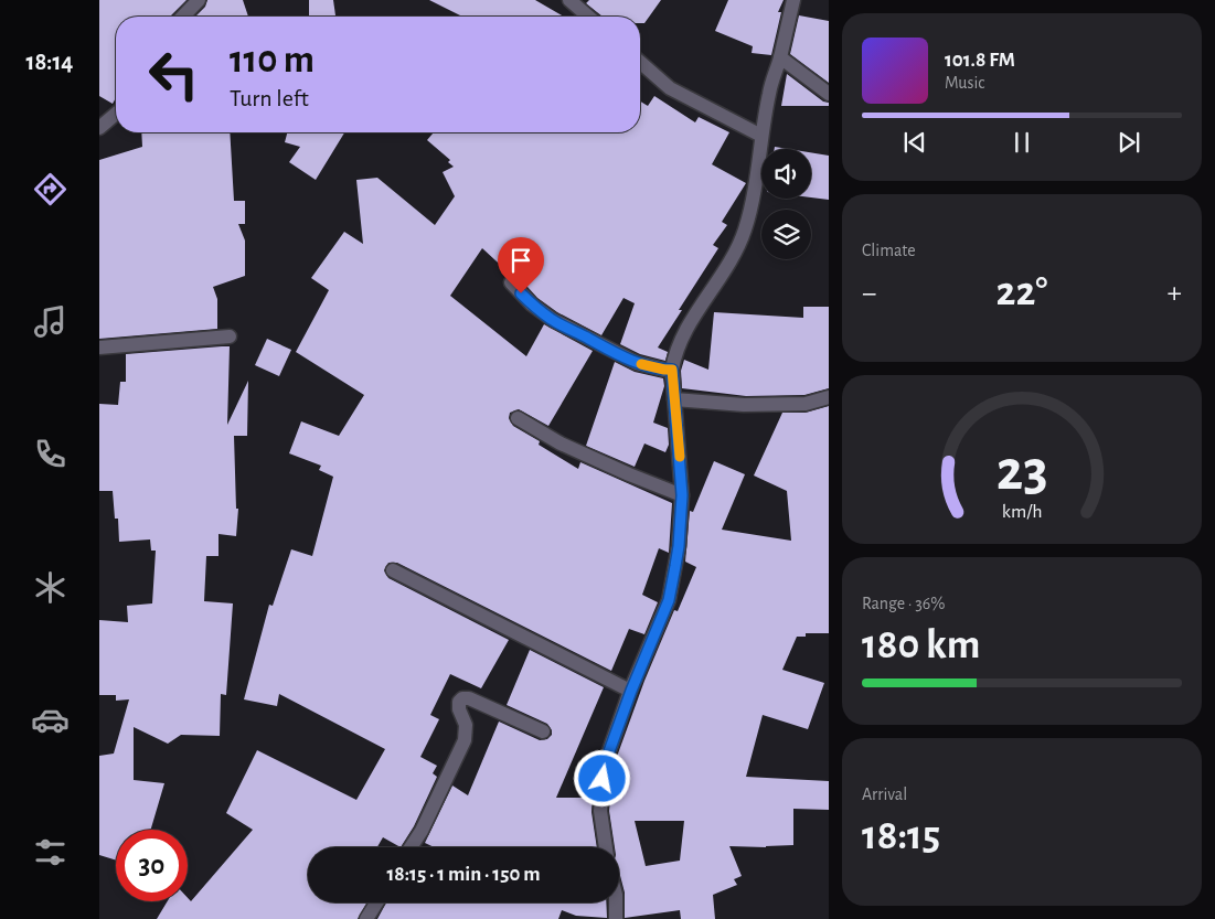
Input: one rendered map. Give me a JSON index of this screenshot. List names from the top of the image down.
{
  "page": {
    "tabs": "18:14",
    "turn": ["110 m", "Turn left"],
    "song": ["101.8 FM", "Music"],
    "tile": [
      "Climate",
      ["Range · 36%", "180 km"],
      ["Arrival", "18:15"]
    ],
    "heat": ["−", "22°", "+"],
    "limit": "30",
    "trip": "18:15 · 1 min · 150 m",
    "gauge": ["23", "km/h"]
  }
}
